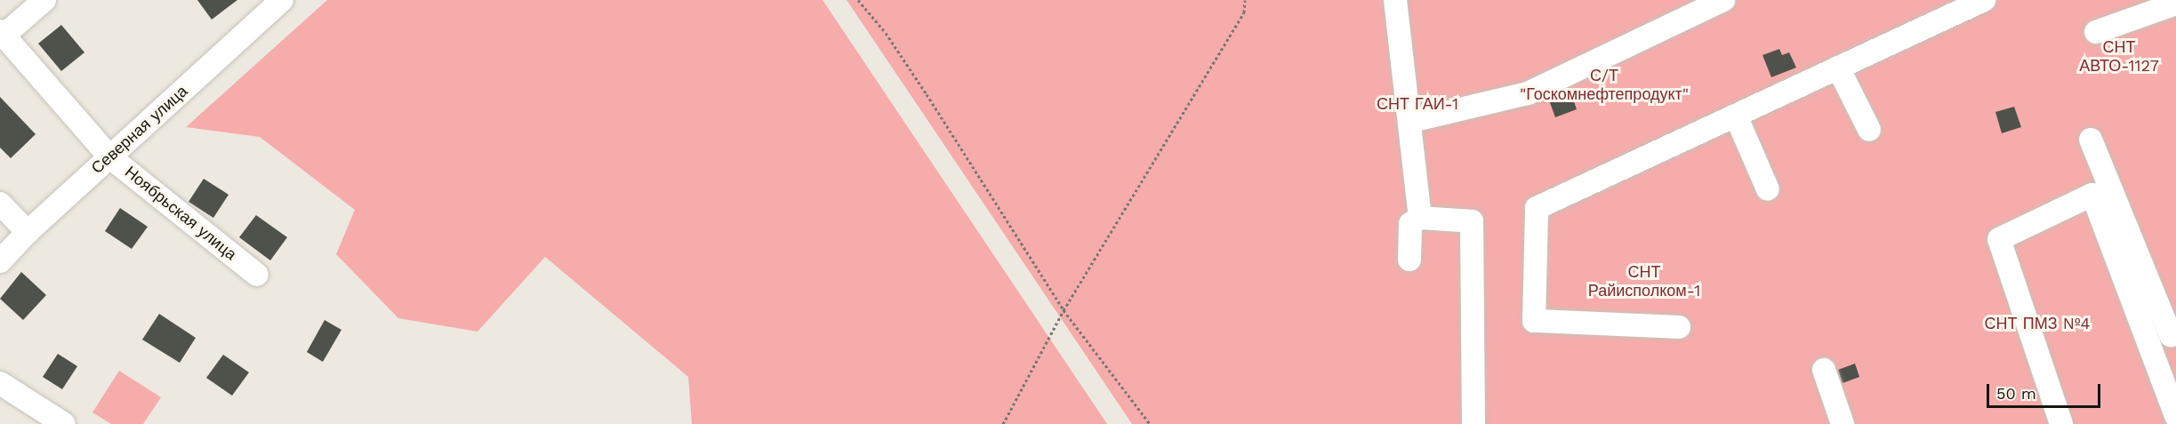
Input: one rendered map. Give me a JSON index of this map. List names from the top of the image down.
{
  "streets": {
    "street": ["Северная улица", "Ноябрьская улица"]
  },
  "crossings": [
    ["Северная улица", "Ноябрьская улица"]
  ],
  "parks": [
    "СНТ АВТО-1127",
    "С/Т \"Госкомнефтепродукт\"",
    "СНТ ГАИ-1",
    "СНТ Райисполком-1",
    "СНТ ПМЗ №4"
  ],
  "scale_bar": "50 m"
}
